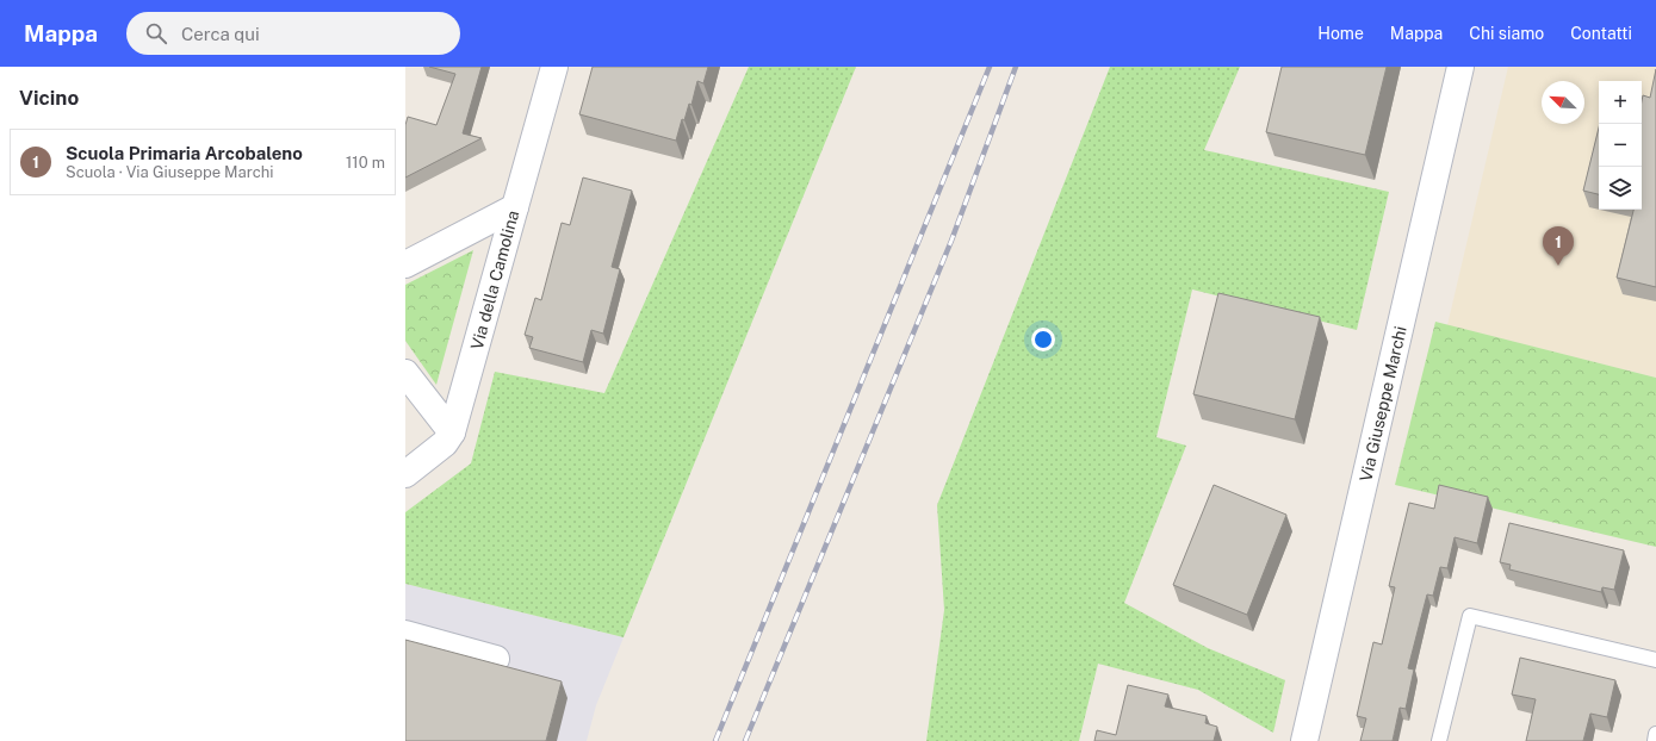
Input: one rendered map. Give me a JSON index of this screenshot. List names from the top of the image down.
{
  "streets": {
    "street": ["Via della Camolina", "Via Giuseppe Marchi"]
  },
  "north": "top left",
  "page": {
    "header": "Mappa",
    "search": "Cerca qui",
    "nav": [
      "Home",
      "Mappa",
      "Chi siamo",
      "Contatti"
    ],
    "heading": "Vicino",
    "map_buttons": ["+", "−"],
    "list": [
      {
        "mark": "1",
        "name": "Scuola Primaria Arcobaleno",
        "note": "Scuola · Via Giuseppe Marchi",
        "value": "110 m"
      }
    ],
    "pins": "1"
  }
}
